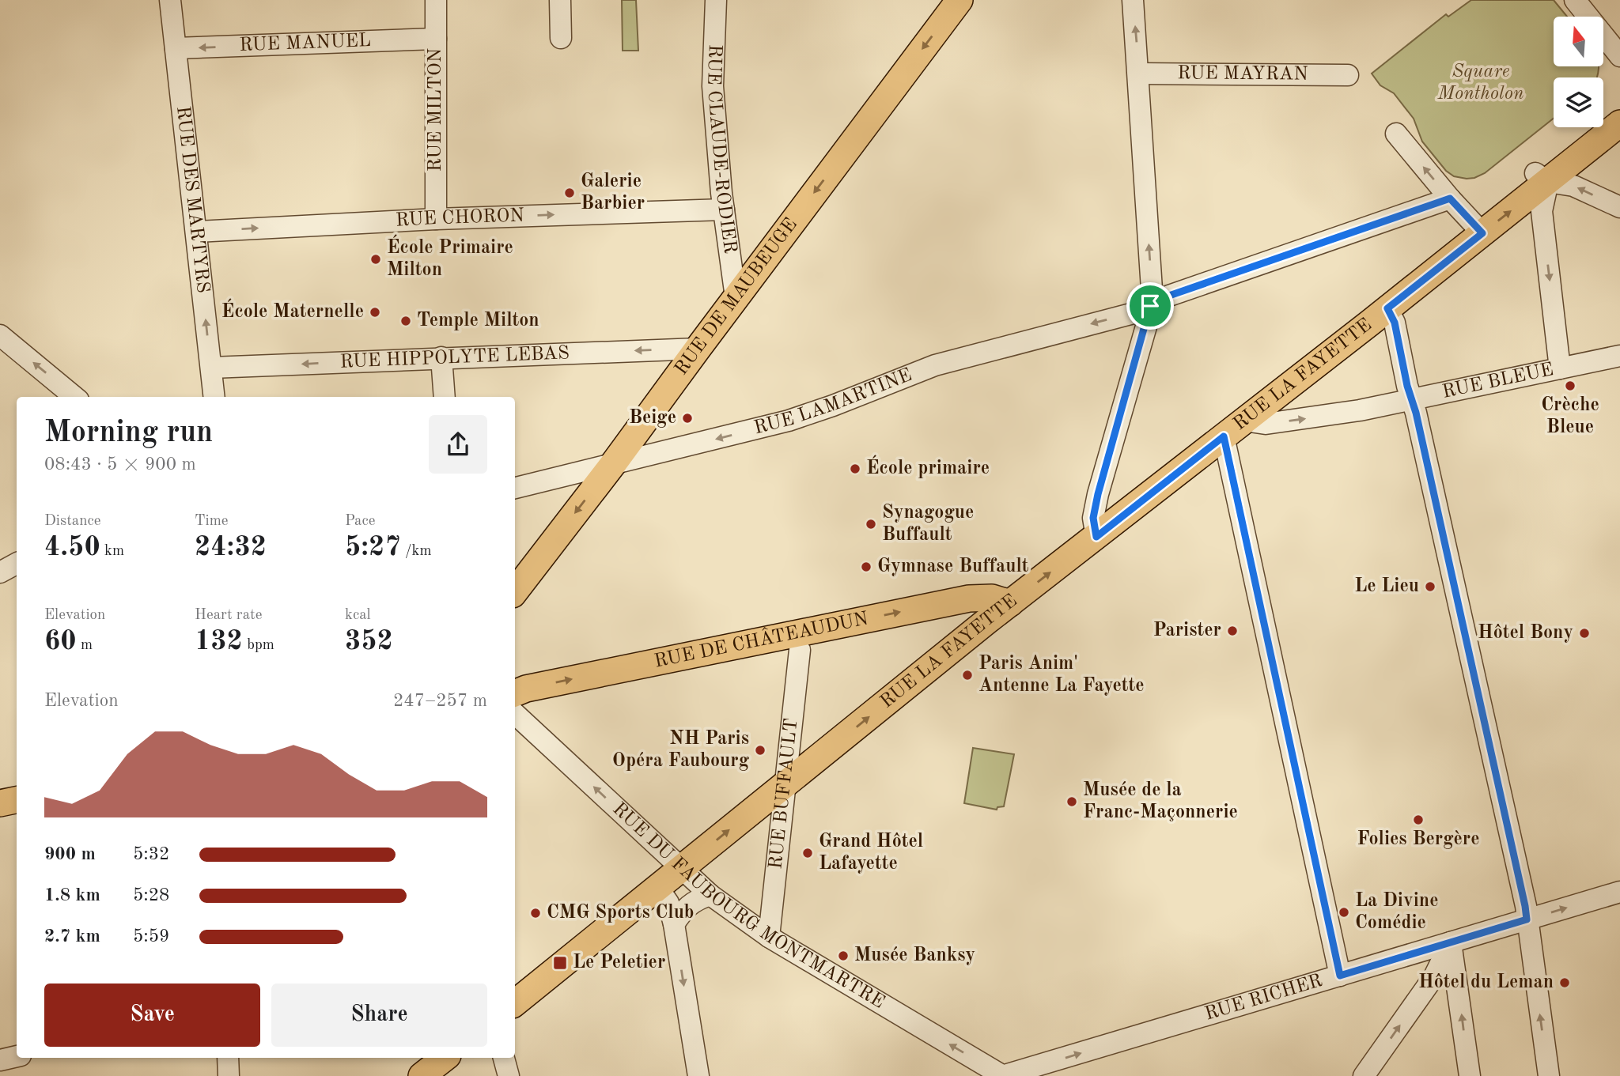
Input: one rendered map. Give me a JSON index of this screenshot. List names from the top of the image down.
{
  "streets": {
    "main road": ["RUE DE MAUBEUGE", "RUE LA FAYETTE", "RUE DE CHÂTEAUDUN"],
    "street": [
      "RUE MANUEL",
      "RUE MAYRAN",
      "RUE MILTON",
      "RUE CLAUDE-RODIER",
      "RUE DES MARTYRS",
      "RUE CHORON",
      "RUE HIPPOLYTE LEBAS",
      "RUE BLEUE",
      "RUE LAMARTINE",
      "RUE BUFFAULT",
      "RUE DU FAUBOURG MONTMARTRE",
      "RUE RICHER"
    ]
  },
  "crossings": [
    ["RUE MANUEL", "RUE MILTON"],
    ["RUE MANUEL", "RUE DES MARTYRS"],
    ["RUE MILTON", "RUE CHORON"],
    ["RUE CLAUDE-RODIER", "RUE CHORON"],
    ["RUE CLAUDE-RODIER", "RUE DE MAUBEUGE"],
    ["RUE DES MARTYRS", "RUE CHORON"],
    ["RUE DES MARTYRS", "RUE HIPPOLYTE LEBAS"],
    ["RUE DE MAUBEUGE", "RUE HIPPOLYTE LEBAS"],
    ["RUE DE MAUBEUGE", "RUE LAMARTINE"],
    ["RUE LA FAYETTE", "RUE BLEUE"],
    ["RUE LA FAYETTE", "RUE DE CHÂTEAUDUN"],
    ["RUE LA FAYETTE", "RUE BUFFAULT"],
    ["RUE LA FAYETTE", "RUE DU FAUBOURG MONTMARTRE"],
    ["RUE BUFFAULT", "RUE DU FAUBOURG MONTMARTRE"],
    ["RUE DU FAUBOURG MONTMARTRE", "RUE RICHER"]
  ],
  "one_way": [
    "RUE MANUEL",
    "RUE CHORON",
    "RUE DE MAUBEUGE",
    "RUE HIPPOLYTE LEBAS",
    "RUE LA FAYETTE",
    "RUE BLEUE",
    "RUE LAMARTINE",
    "RUE DE CHÂTEAUDUN",
    "RUE DU FAUBOURG MONTMARTRE",
    "RUE RICHER"
  ],
  "parks": ["Square Montholon"],
  "places": {
    "other": [
      "Galerie Barbier",
      "École Primaire Milton",
      "École Maternelle",
      "Temple Milton",
      "Crèche Bleue",
      "Beige",
      "École primaire",
      "Synagogue Buffault",
      "Gymnase Buffault",
      "Le Lieu",
      "Parister",
      "Hôtel Bony",
      "Paris Anim' Antenne La Fayette",
      "NH Paris Opéra Faubourg",
      "Musée de la Franc-Maçonnerie",
      "Folies Bergère",
      "Grand Hôtel Lafayette",
      "La Divine Comédie",
      "CMG Sports Club",
      "Musée Banksy",
      "Hôtel du Leman"
    ],
    "transit": ["Le Peletier"]
  },
  "north": "top",
  "page": {
    "heading": ["Morning run", "08:43 · 5 × 900 m"],
    "stats": [
      ["Distance", "4.50 km"],
      ["Time", "24:32"],
      ["Pace", "5:27 /km"],
      ["Elevation", "60 m"],
      ["Heart rate", "132 bpm"],
      ["kcal", "352"]
    ],
    "chart": ["Elevation", "247–257 m"],
    "list": [
      {
        "name": "900 m",
        "note": "5:32"
      },
      {
        "name": "1.8 km",
        "note": "5:28"
      },
      {
        "name": "2.7 km",
        "note": "5:59"
      }
    ],
    "buttons": ["Save", "Share"]
  }
}
